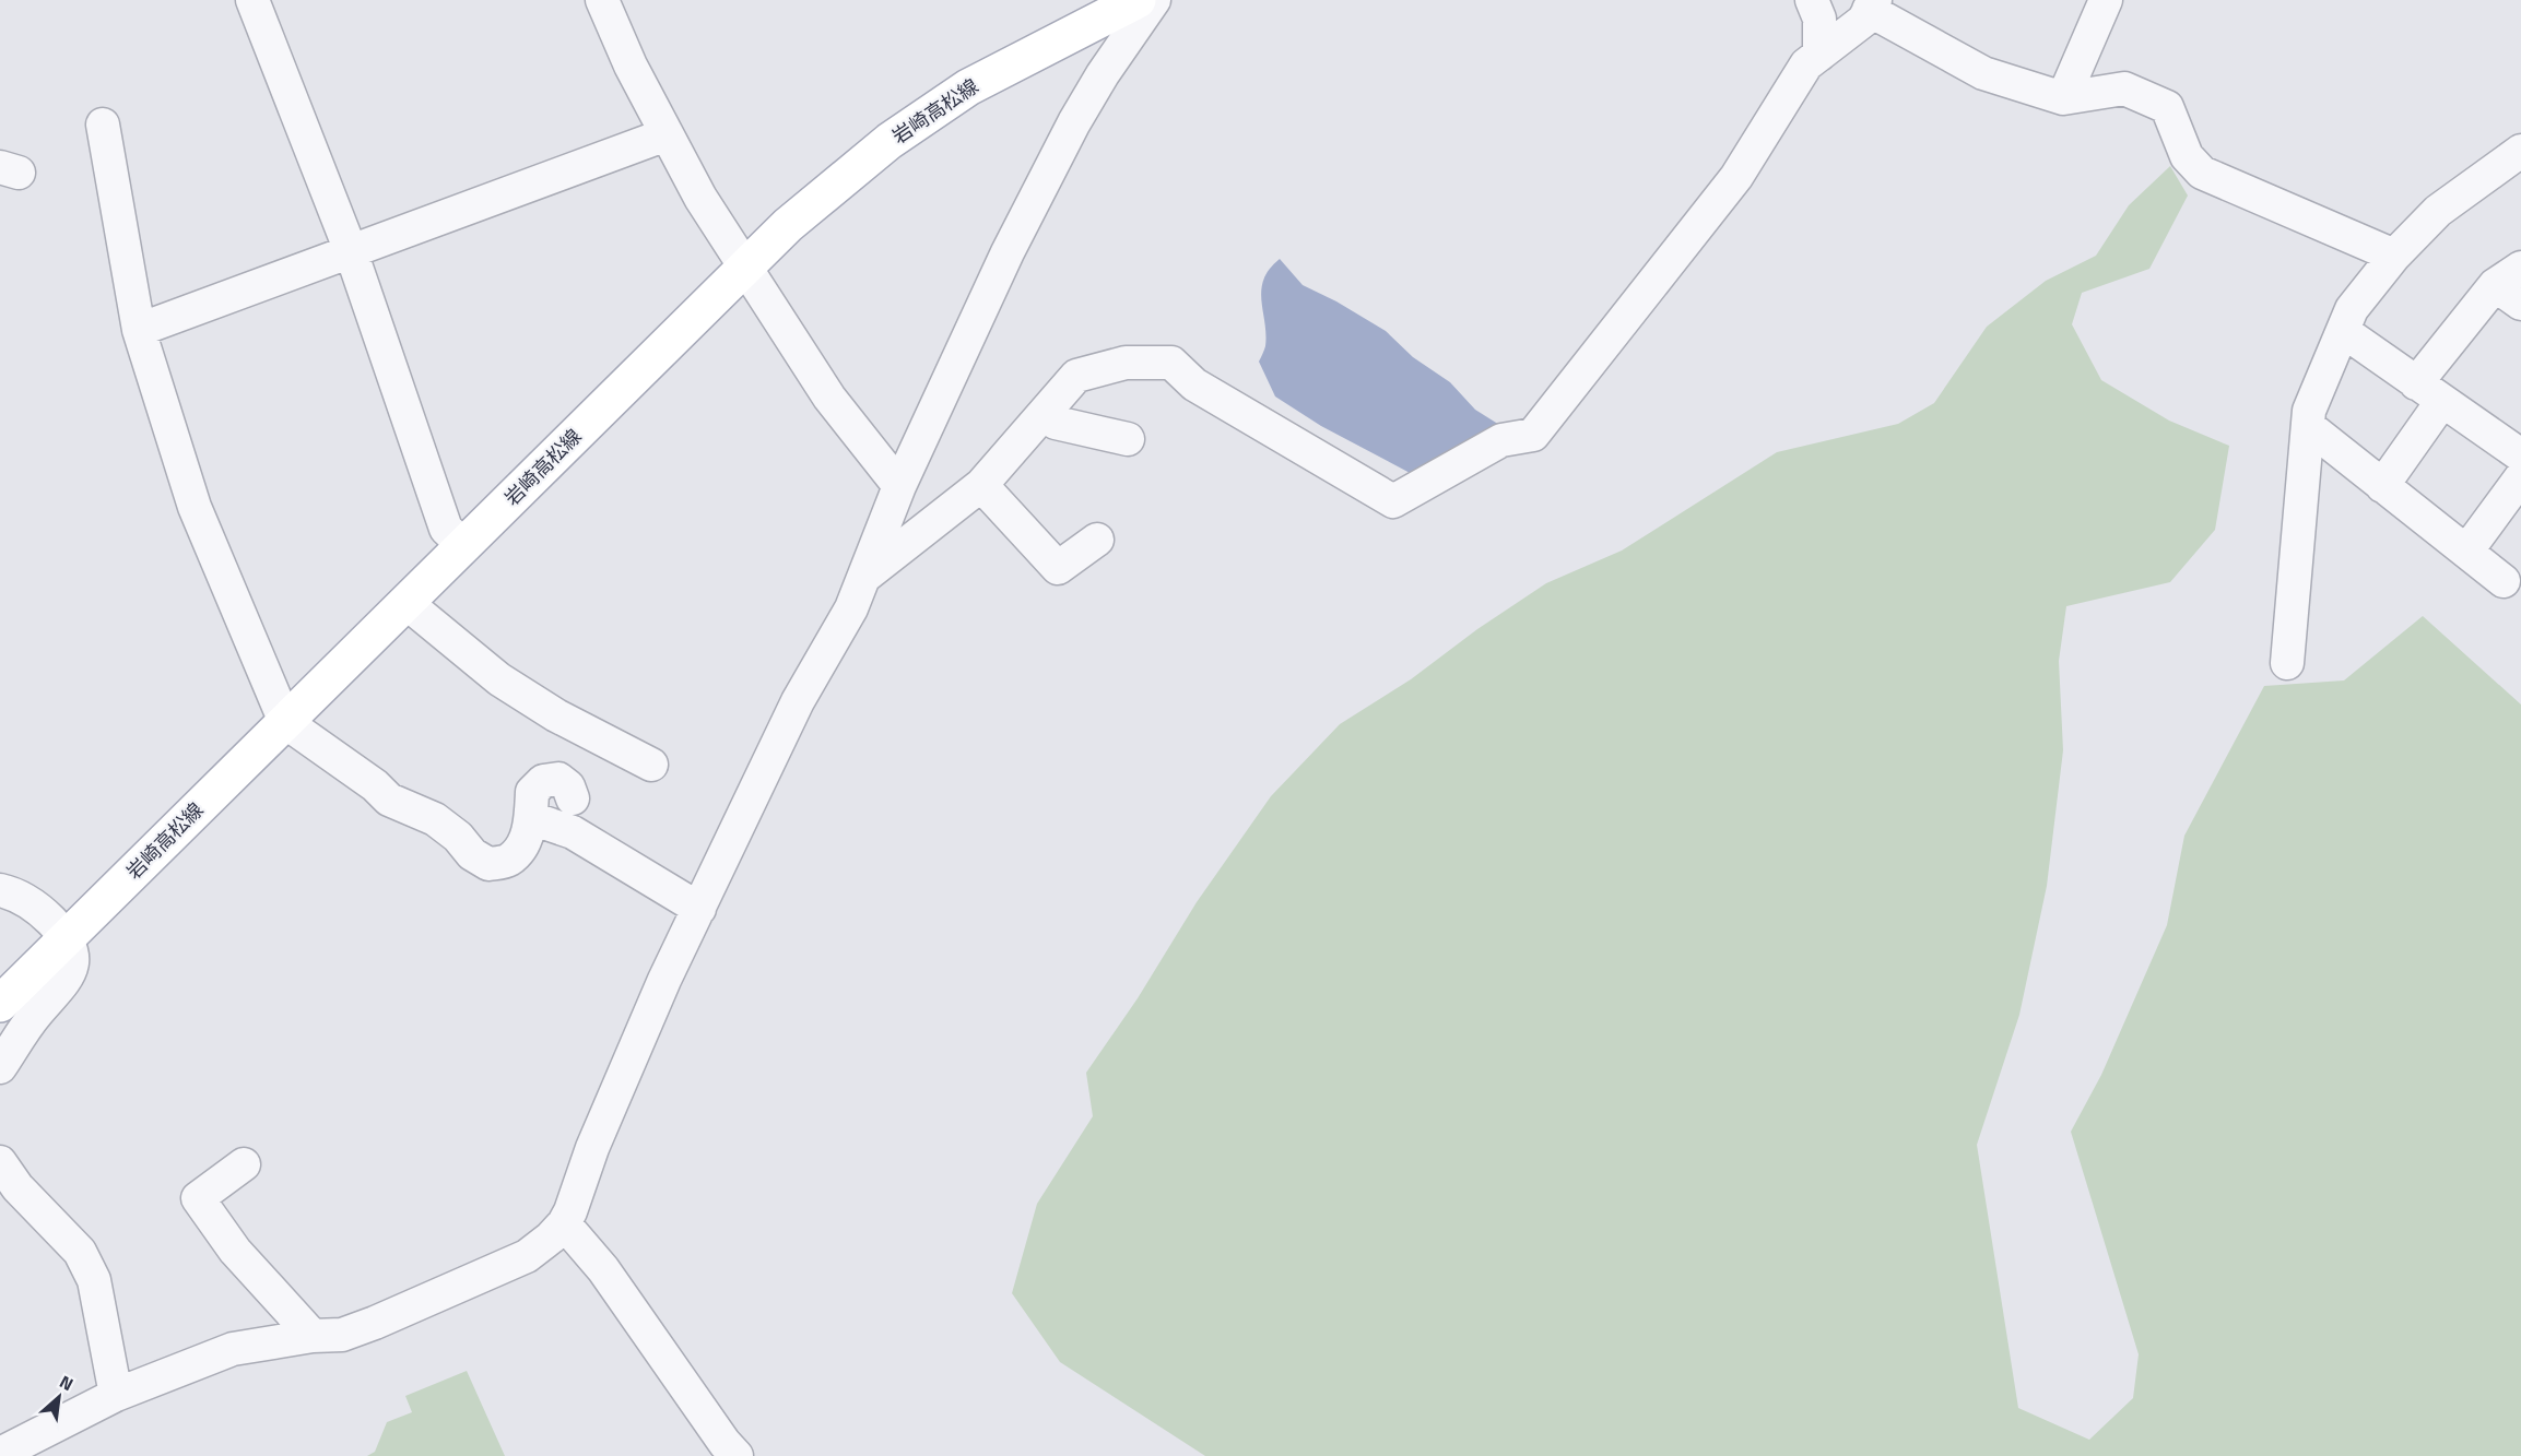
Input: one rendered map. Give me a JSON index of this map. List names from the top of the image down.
{
  "streets": {
    "main road": ["岩崎高松線"]
  },
  "north": "top right"
}
